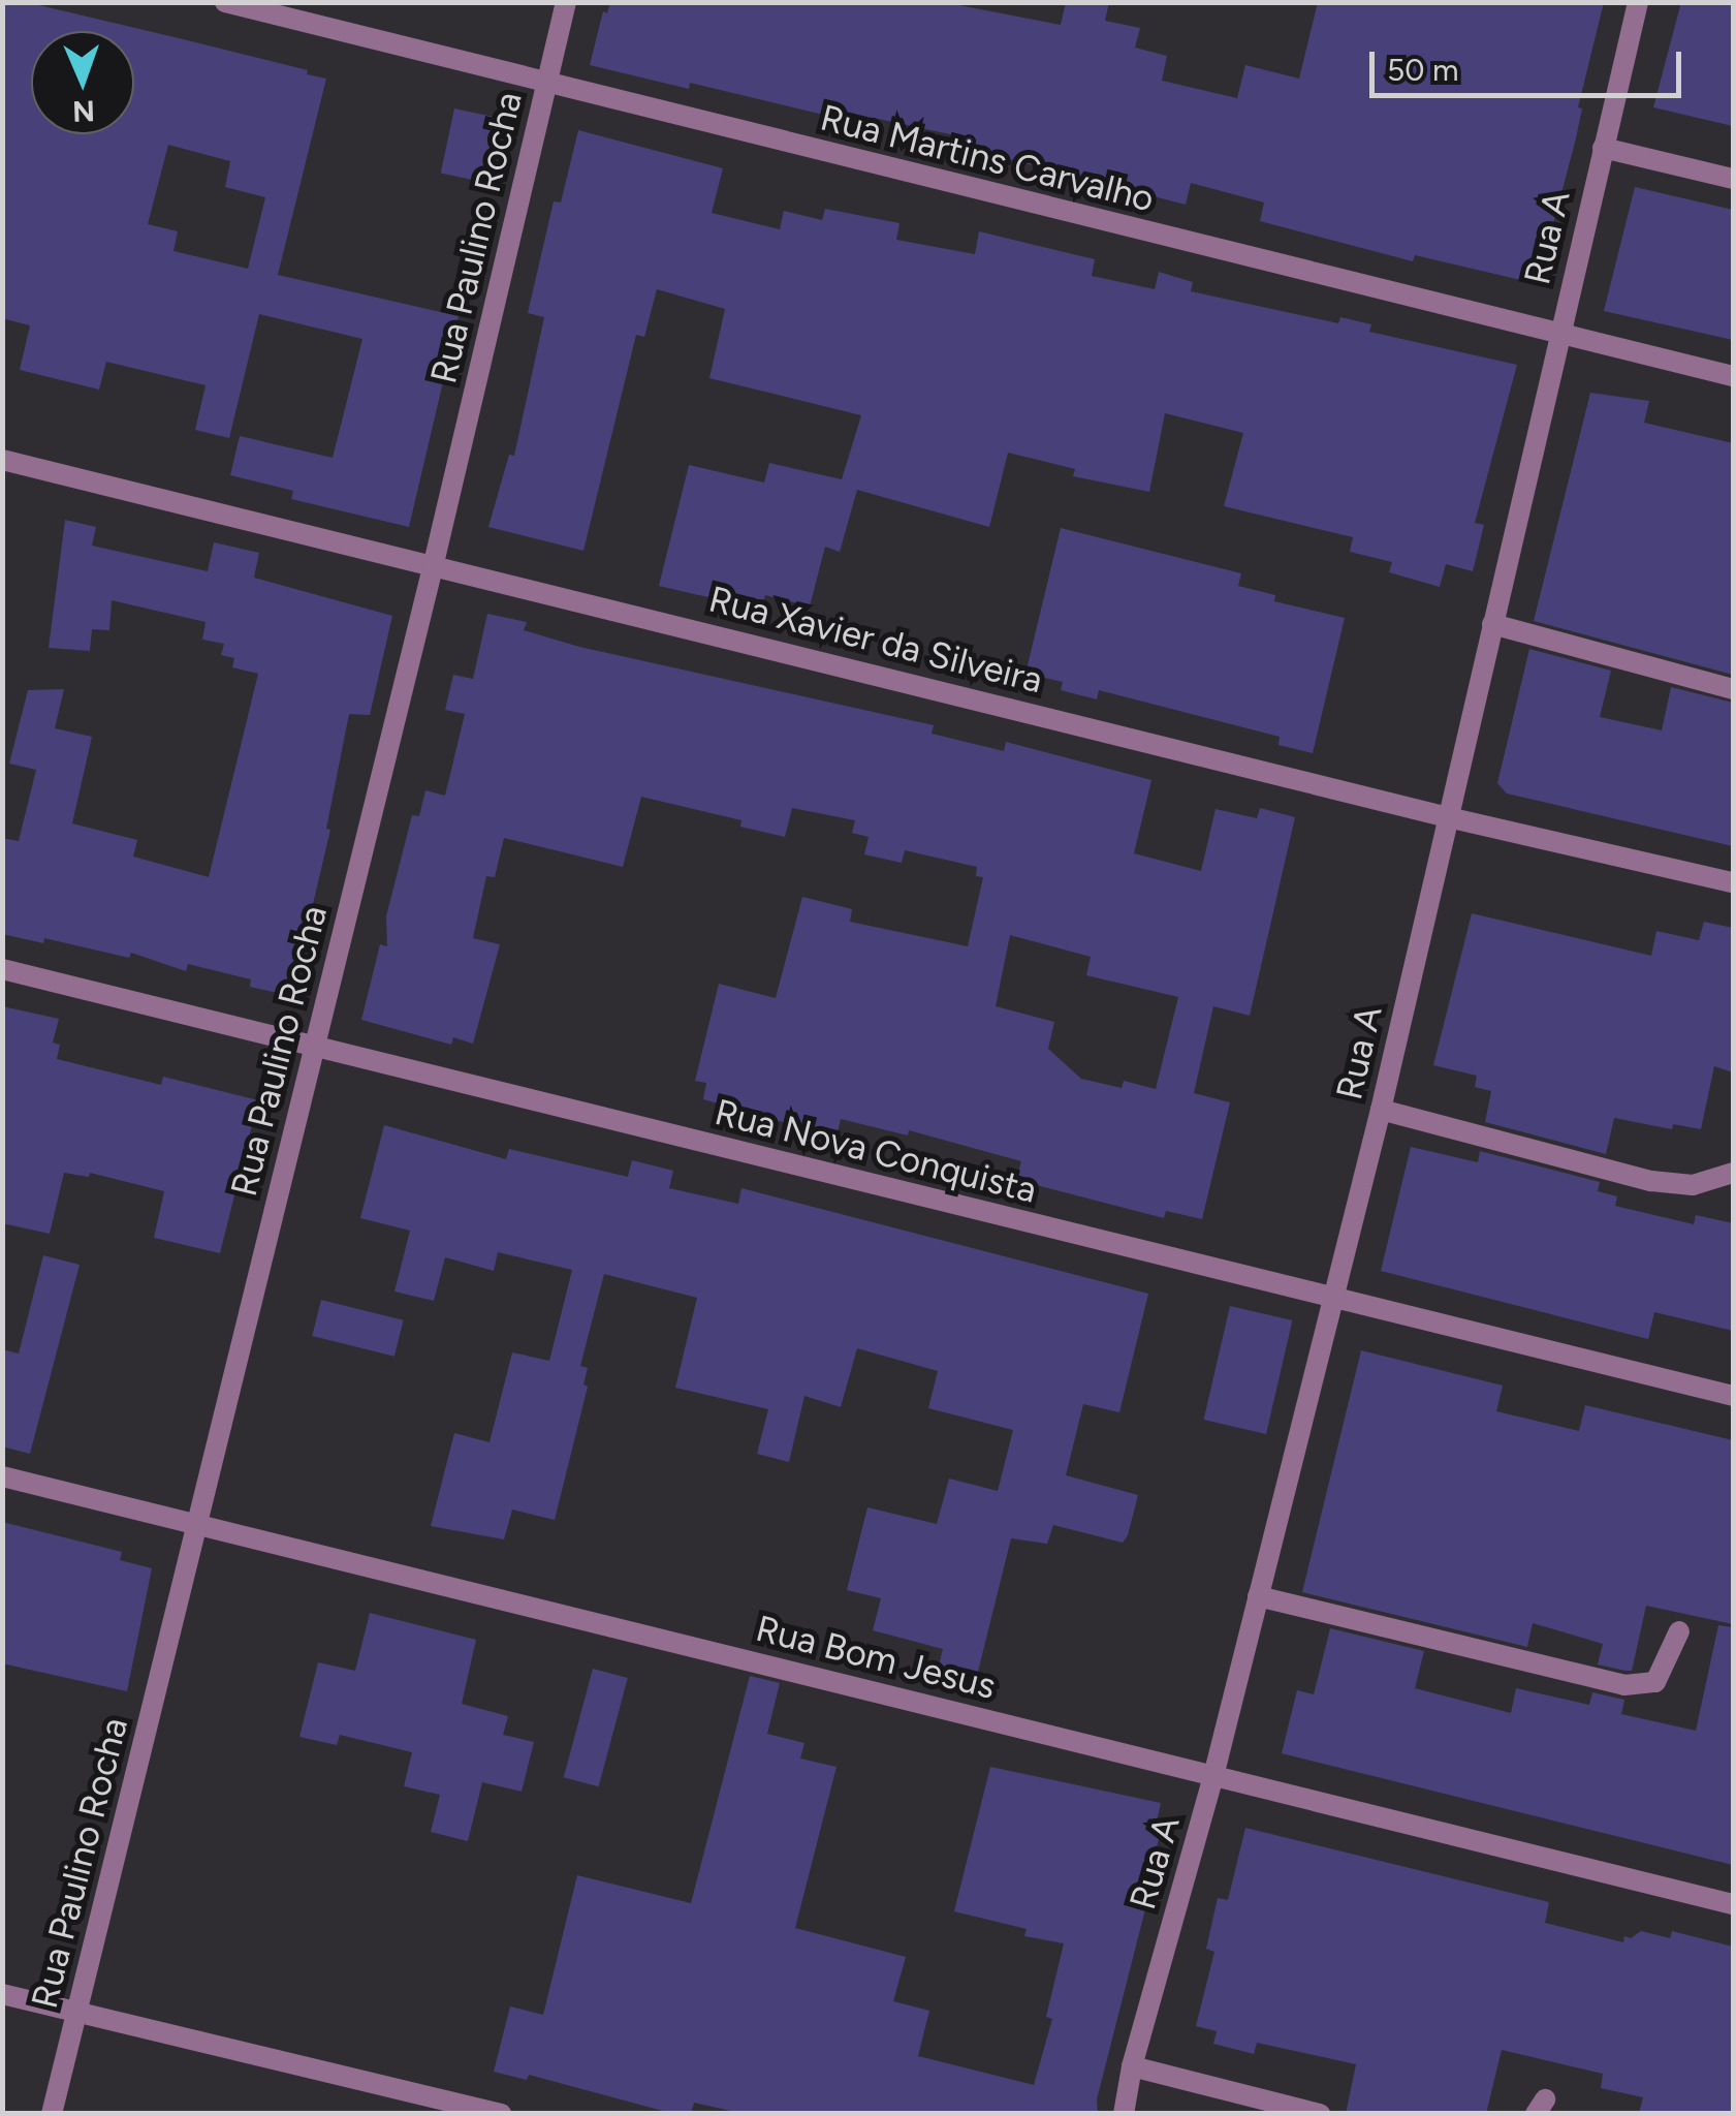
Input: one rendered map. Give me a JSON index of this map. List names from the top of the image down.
{
  "streets": {
    "street": [
      "Rua Martins Carvalho",
      "Rua Paulino Rocha",
      "Rua A",
      "Rua Xavier da Silveira",
      "Rua Nova Conquista",
      "Rua Bom Jesus"
    ]
  },
  "crossings": [
    ["Rua Martins Carvalho", "Rua Paulino Rocha"],
    ["Rua Martins Carvalho", "Rua A"],
    ["Rua Paulino Rocha", "Rua Xavier da Silveira"],
    ["Rua Paulino Rocha", "Rua Nova Conquista"],
    ["Rua Paulino Rocha", "Rua Bom Jesus"],
    ["Rua A", "Rua Xavier da Silveira"],
    ["Rua A", "Rua Nova Conquista"],
    ["Rua A", "Rua Bom Jesus"]
  ],
  "scale_bar": "50 m",
  "north": "bottom"
}
